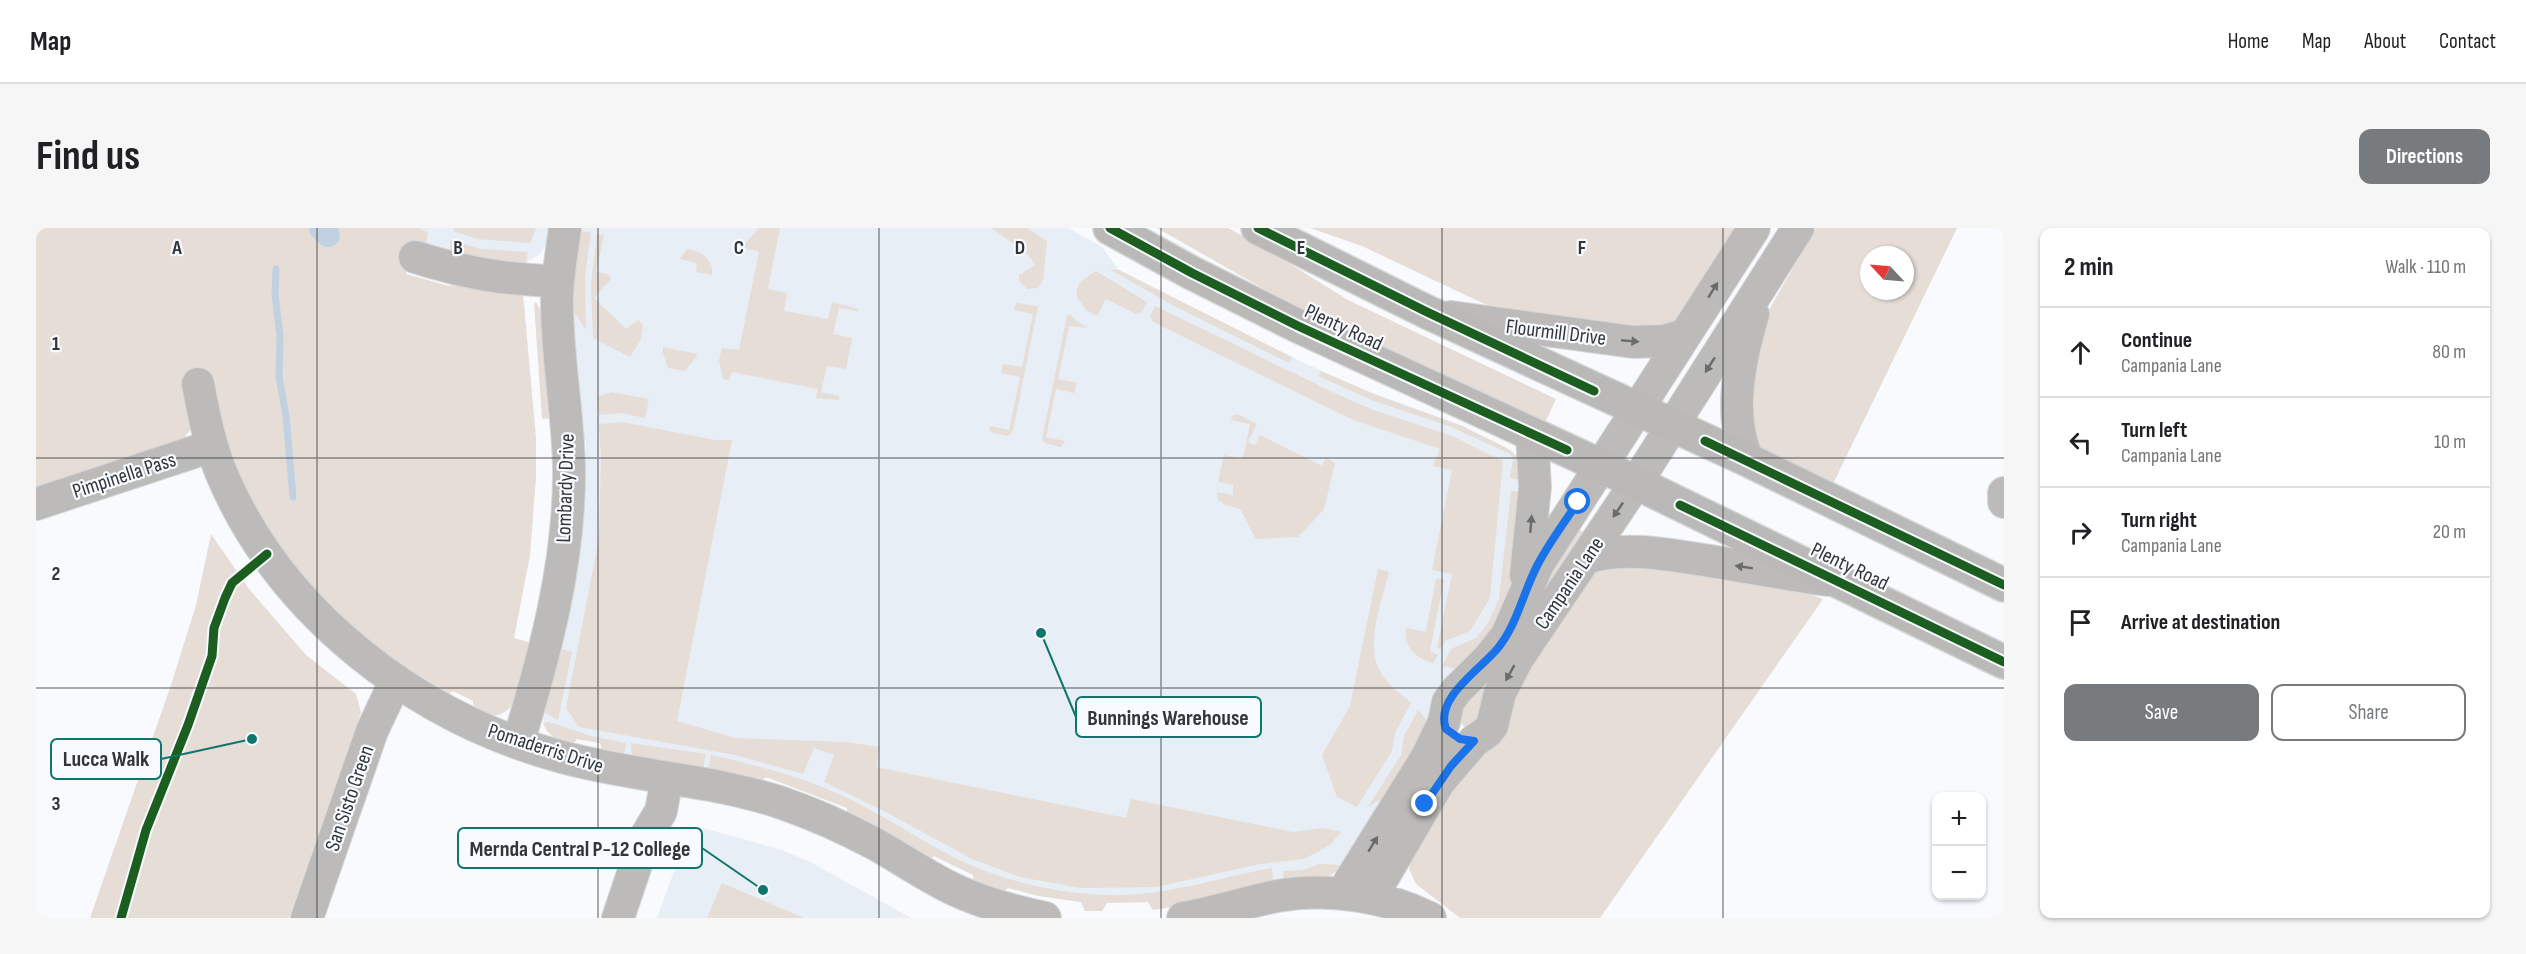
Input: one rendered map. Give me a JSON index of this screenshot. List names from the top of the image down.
{
  "streets": {
    "highway": ["Plenty Road"],
    "street": [
      "Flourmill Drive",
      "Pimpinella Pass",
      "Lombardy Drive",
      "Campania Lane",
      "Pomaderris Drive",
      "San Sisto Green"
    ]
  },
  "crossings": [
    ["Plenty Road", "Campania Lane"],
    ["Pimpinella Pass", "Pomaderris Drive"],
    ["Lombardy Drive", "Pomaderris Drive"],
    ["Pomaderris Drive", "San Sisto Green"]
  ],
  "places": ["Bunnings Warehouse", "Lucca Walk", "Mernda Central P-12 College"],
  "north": "top left",
  "page": {
    "header": "Map",
    "nav": [
      "Home",
      "Map",
      "About",
      "Contact"
    ],
    "buttons": [
      "Directions",
      ["Save", "Share"]
    ],
    "title": "Find us",
    "heading": ["2 min", "Walk · 110 m"],
    "list": [
      ["Continue", "Campania Lane", "80 m"],
      ["Turn left", "Campania Lane", "10 m"],
      ["Turn right", "Campania Lane", "20 m"],
      "Arrive at destination"
    ],
    "map_buttons": ["+", "−"]
  },
  "grid": {
    "columns": [
      "A",
      "B",
      "C",
      "D",
      "E",
      "F"
    ],
    "rows": ["1", "2", "3"]
  }
}
